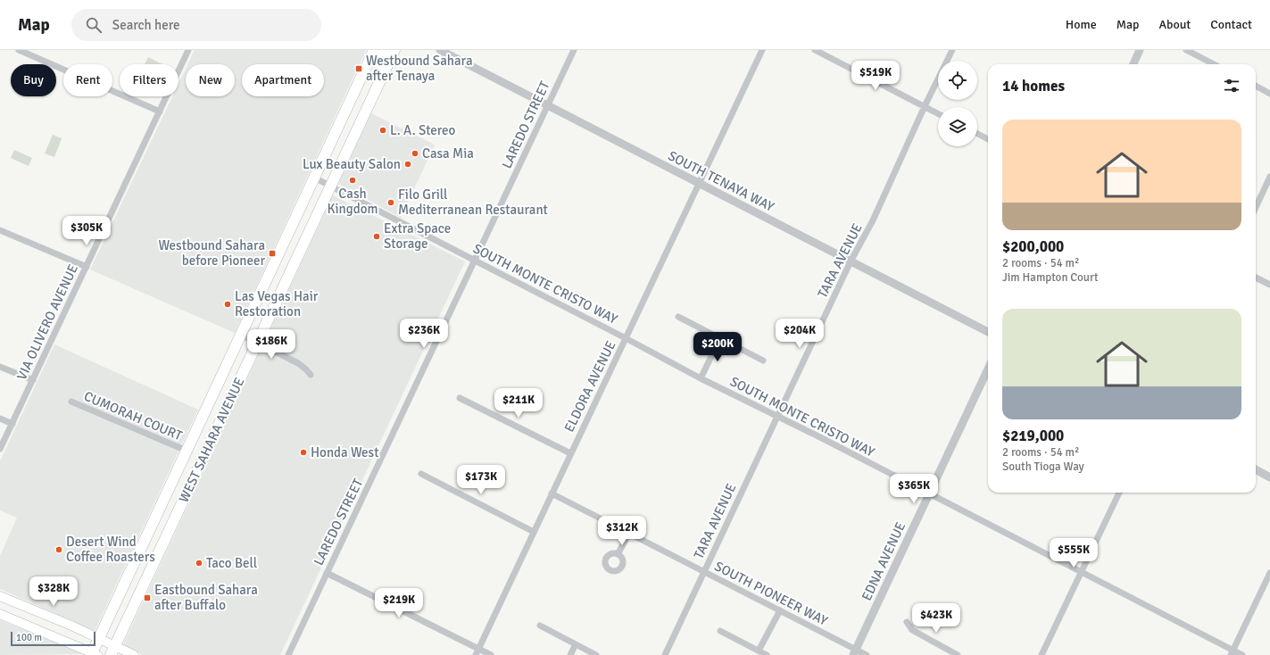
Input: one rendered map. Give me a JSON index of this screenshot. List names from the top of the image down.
{
  "streets": {
    "main road": ["WEST SAHARA AVENUE"],
    "street": [
      "LAREDO STREET",
      "SOUTH TENAYA WAY",
      "TARA AVENUE",
      "SOUTH MONTE CRISTO WAY",
      "VIA OLIVERO AVENUE",
      "ELDORA AVENUE",
      "CUMORAH COURT",
      "EDNA AVENUE",
      "SOUTH PIONEER WAY"
    ]
  },
  "crossings": [
    ["LAREDO STREET", "SOUTH TENAYA WAY"],
    ["LAREDO STREET", "SOUTH MONTE CRISTO WAY"],
    ["SOUTH TENAYA WAY", "TARA AVENUE"],
    ["SOUTH TENAYA WAY", "ELDORA AVENUE"],
    ["TARA AVENUE", "SOUTH MONTE CRISTO WAY"],
    ["TARA AVENUE", "SOUTH PIONEER WAY"],
    ["SOUTH MONTE CRISTO WAY", "ELDORA AVENUE"],
    ["SOUTH MONTE CRISTO WAY", "WEST SAHARA AVENUE"],
    ["SOUTH MONTE CRISTO WAY", "EDNA AVENUE"],
    ["ELDORA AVENUE", "SOUTH PIONEER WAY"],
    ["CUMORAH COURT", "WEST SAHARA AVENUE"],
    ["EDNA AVENUE", "SOUTH PIONEER WAY"]
  ],
  "places": {
    "transit": ["Westbound Sahara after Tenaya", "Westbound Sahara before Pioneer", "Eastbound Sahara after Buffalo"],
    "other": [
      "L. A. Stereo",
      "Casa Mia",
      "Lux Beauty Salon",
      "Cash Kingdom",
      "Filo Grill Mediterranean Restaurant",
      "Extra Space Storage",
      "Las Vegas Hair Restoration",
      "Honda West",
      "Desert Wind Coffee Roasters",
      "Taco Bell"
    ]
  },
  "scale_bar": "100 m",
  "page": {
    "header": "Map",
    "search": "Search here",
    "nav": [
      "Home",
      "Map",
      "About",
      "Contact"
    ],
    "price": [
      "$519K",
      "$305K",
      "$236K",
      "$204K",
      "$186K",
      "$200K",
      "$211K",
      "$173K",
      "$365K",
      "$312K",
      "$555K",
      "$328K",
      "$219K",
      "$423K"
    ],
    "chip": [
      "Buy",
      "Rent",
      "Filters",
      "New",
      "Apartment"
    ],
    "heading": "14 homes",
    "list": [
      {
        "name": "$200,000",
        "note": "2 rooms · 54 m² · Jim Hampton Court"
      },
      {
        "name": "$219,000",
        "note": "2 rooms · 54 m² · South Tioga Way"
      }
    ],
    "scale": "100 m"
  }
}
